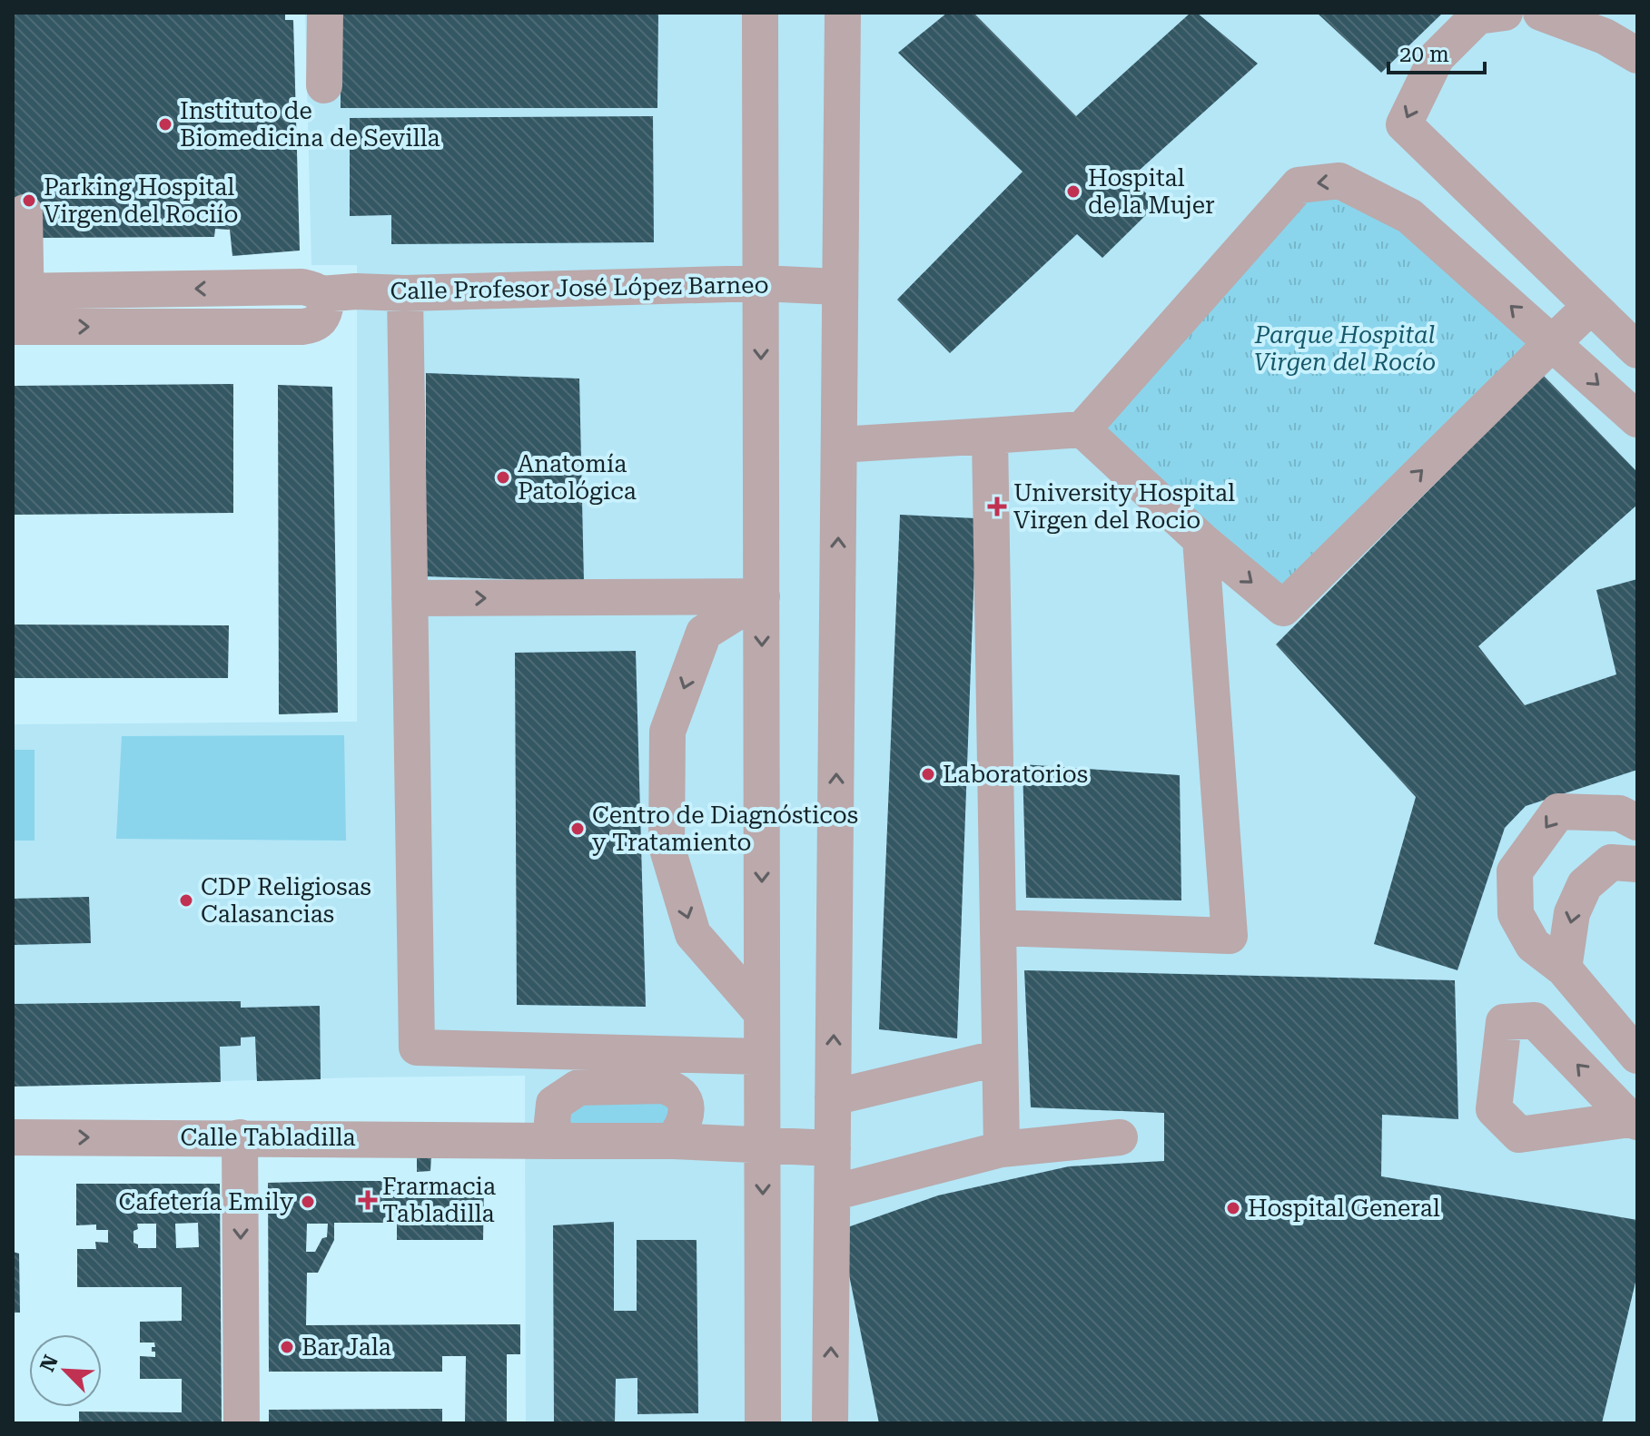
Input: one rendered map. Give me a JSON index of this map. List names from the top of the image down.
{
  "streets": {
    "street": ["Calle Profesor José López Barneo", "Calle Tabladilla"]
  },
  "parks": ["Parque Hospital Virgen del Rocío"],
  "places": {
    "other": [
      "Instituto de Biomedicina de Sevilla",
      "Hospital de la Mujer",
      "Parking Hospital Virgen del Rociío",
      "Anatomía Patológica",
      "Laboratorios",
      "Centro de Diagnósticos y Tratamiento",
      "CDP Religiosas Calasancias",
      "Cafetería Emily",
      "Hospital General",
      "Bar Jala"
    ],
    "health": ["University Hospital Virgen del Rocio", "Frarmacia Tabladilla"]
  },
  "scale_bar": "20 m",
  "north": "top left"
}
